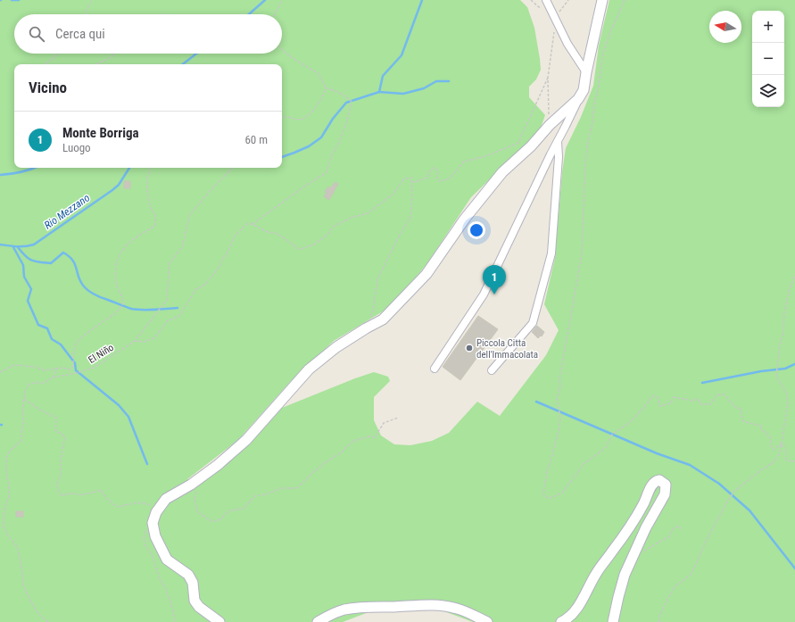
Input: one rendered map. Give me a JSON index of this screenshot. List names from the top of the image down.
{
  "streets": {
    "path": ["El Niño"]
  },
  "water": ["Rio Mezzano"],
  "places": ["Piccola Citta dell'Immacolata"],
  "north": "left",
  "page": {
    "map_buttons": ["+", "−"],
    "search": "Cerca qui",
    "heading": "Vicino",
    "list": [
      {
        "mark": "1",
        "name": "Monte Borriga",
        "note": "Luogo",
        "value": "60 m"
      }
    ],
    "pins": "1"
  }
}
